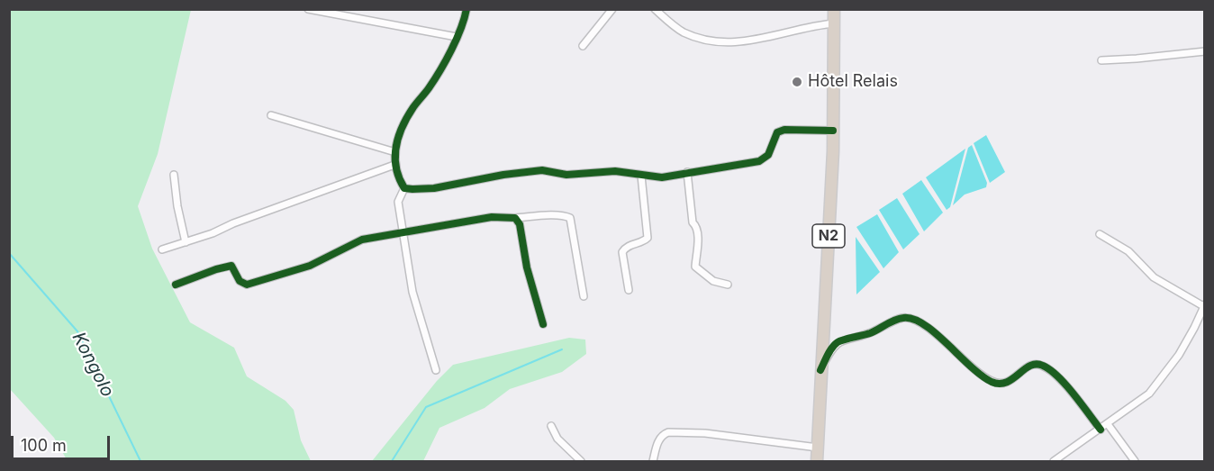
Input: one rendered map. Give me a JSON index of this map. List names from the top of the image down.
{
  "streets": {
    "highway": ["N2"]
  },
  "water": ["Kongolo"],
  "places": ["Hôtel Relais"],
  "scale_bar": "100 m"
}
